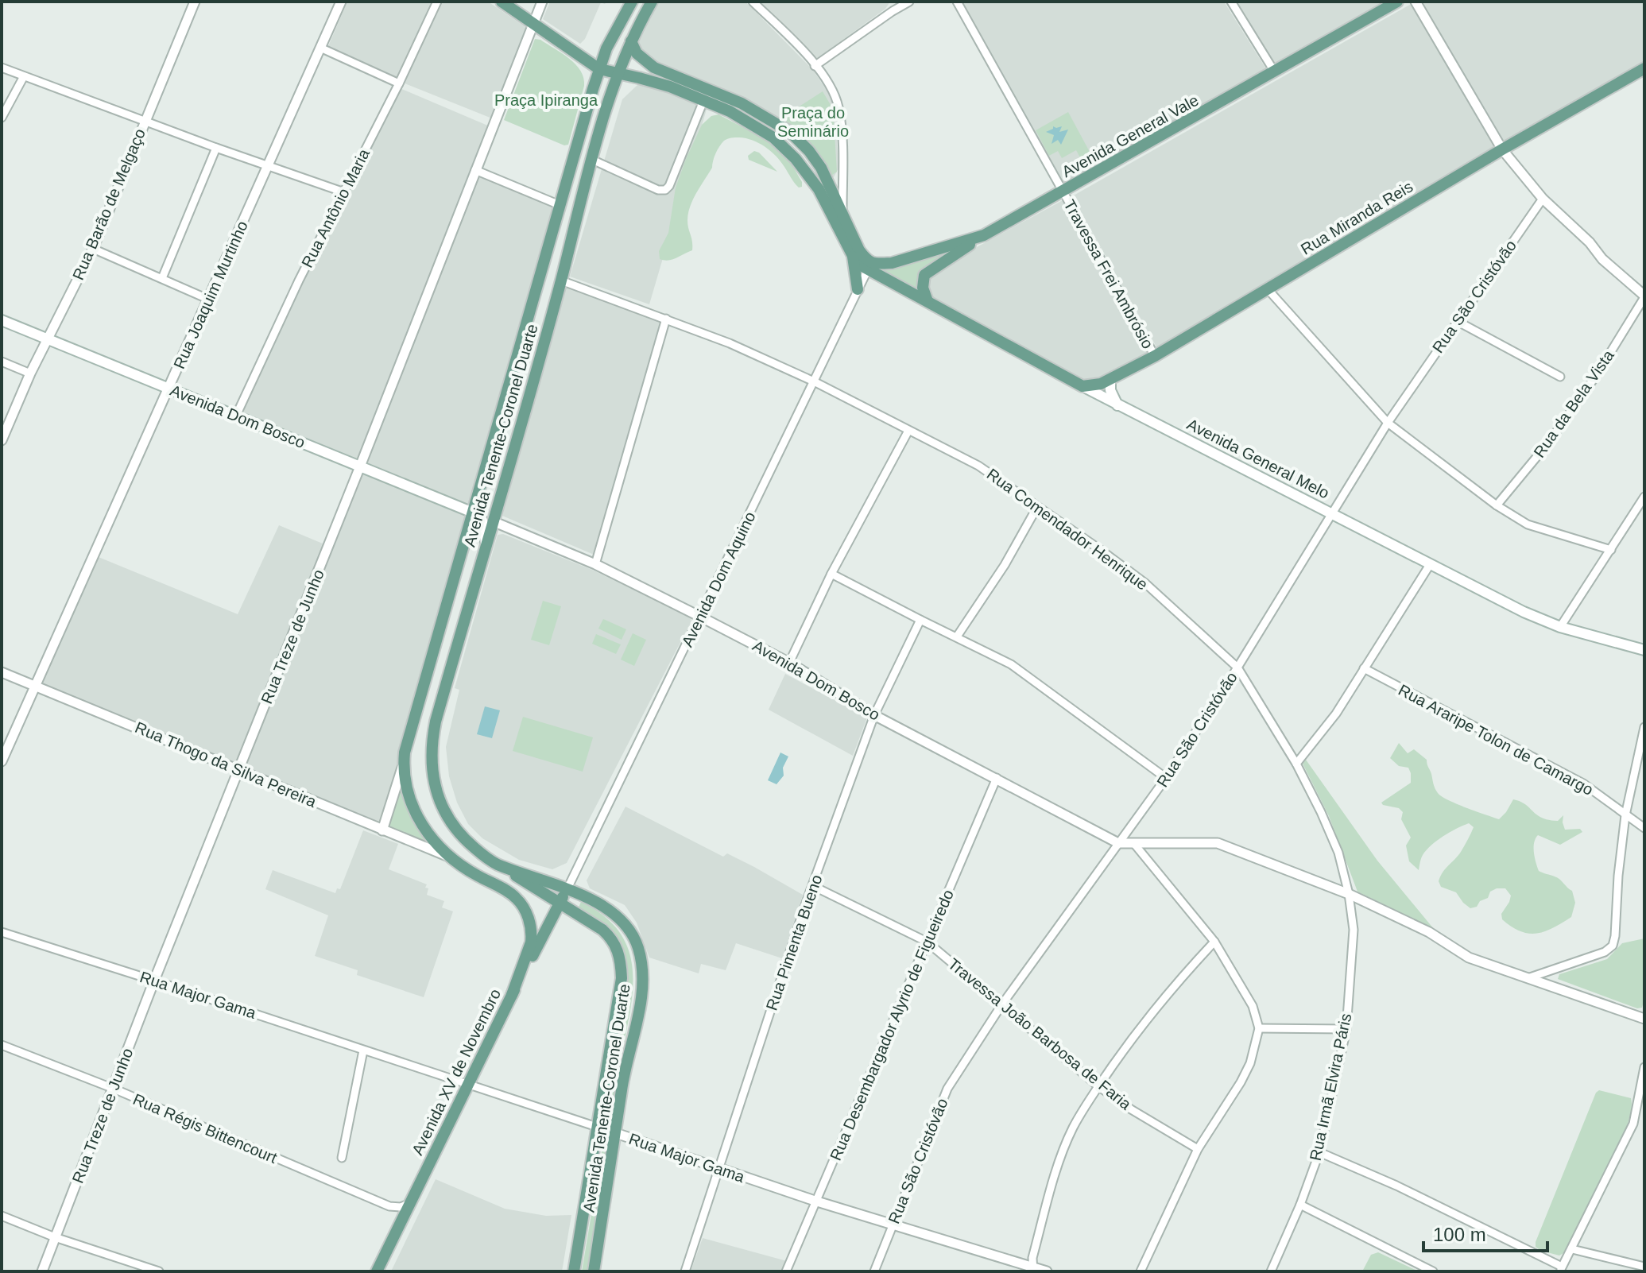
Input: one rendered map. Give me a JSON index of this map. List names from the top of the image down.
{
  "streets": {
    "main road": [
      "Avenida General Vale",
      "Rua Miranda Reis",
      "Avenida Dom Bosco",
      "Avenida Tenente-Coronel Duarte",
      "Avenida General Melo",
      "Avenida XV de Novembro"
    ],
    "street": [
      "Rua Barão de Melgaço",
      "Rua Antônio Maria",
      "Travessa Frei Ambrósio",
      "Rua Joaquim Murtinho",
      "Rua São Cristóvão",
      "Rua da Bela Vista",
      "Rua Comendador Henrique",
      "Avenida Dom Aquino",
      "Rua Treze de Junho",
      "Rua Araripe Tolon de Camargo",
      "Rua Thogo da Silva Pereira",
      "Rua Pimenta Bueno",
      "Rua Major Gama",
      "Rua Desembargador Alyrio de Figueiredo",
      "Travessa João Barbosa de Faria",
      "Rua Irmã Elvira Páris",
      "Rua Régis Bittencourt"
    ]
  },
  "crossings": [
    ["Avenida General Vale", "Travessa Frei Ambrósio"],
    ["Avenida General Vale", "Avenida General Melo"],
    ["Avenida General Vale", "Avenida Dom Aquino"],
    ["Rua Barão de Melgaço", "Avenida Dom Bosco"],
    ["Rua Antônio Maria", "Avenida Dom Bosco"],
    ["Rua Miranda Reis", "Travessa Frei Ambrósio"],
    ["Rua Miranda Reis", "Avenida General Melo"],
    ["Rua Joaquim Murtinho", "Avenida Dom Bosco"],
    ["Rua Joaquim Murtinho", "Rua Thogo da Silva Pereira"],
    ["Rua São Cristóvão", "Avenida Dom Bosco"],
    ["Rua São Cristóvão", "Avenida General Melo"],
    ["Rua São Cristóvão", "Rua Comendador Henrique"],
    ["Rua São Cristóvão", "Rua Major Gama"],
    ["Rua São Cristóvão", "Travessa João Barbosa de Faria"],
    ["Avenida Dom Bosco", "Avenida Tenente-Coronel Duarte"],
    ["Avenida Dom Bosco", "Rua Comendador Henrique"],
    ["Avenida Dom Bosco", "Avenida Dom Aquino"],
    ["Avenida Dom Bosco", "Rua Treze de Junho"],
    ["Avenida Dom Bosco", "Rua Pimenta Bueno"],
    ["Avenida Dom Bosco", "Rua Desembargador Alyrio de Figueiredo"],
    ["Avenida Dom Bosco", "Rua Irmã Elvira Páris"],
    ["Avenida Tenente-Coronel Duarte", "Rua Comendador Henrique"],
    ["Avenida Tenente-Coronel Duarte", "Avenida Dom Aquino"],
    ["Avenida Tenente-Coronel Duarte", "Rua Thogo da Silva Pereira"],
    ["Avenida Tenente-Coronel Duarte", "Rua Major Gama"],
    ["Avenida Tenente-Coronel Duarte", "Avenida XV de Novembro"],
    ["Avenida General Melo", "Avenida Dom Aquino"],
    ["Rua Comendador Henrique", "Avenida Dom Aquino"],
    ["Rua Comendador Henrique", "Rua Irmã Elvira Páris"],
    ["Avenida Dom Aquino", "Avenida XV de Novembro"],
    ["Rua Treze de Junho", "Rua Thogo da Silva Pereira"],
    ["Rua Treze de Junho", "Rua Major Gama"],
    ["Rua Treze de Junho", "Rua Régis Bittencourt"],
    ["Rua Pimenta Bueno", "Rua Major Gama"],
    ["Rua Pimenta Bueno", "Travessa João Barbosa de Faria"],
    ["Rua Major Gama", "Rua Desembargador Alyrio de Figueiredo"],
    ["Rua Major Gama", "Avenida XV de Novembro"],
    ["Rua Desembargador Alyrio de Figueiredo", "Travessa João Barbosa de Faria"],
    ["Avenida XV de Novembro", "Rua Régis Bittencourt"]
  ],
  "parks": ["Praça Ipiranga", "Praça do Seminário"],
  "scale_bar": "100 m"
}
